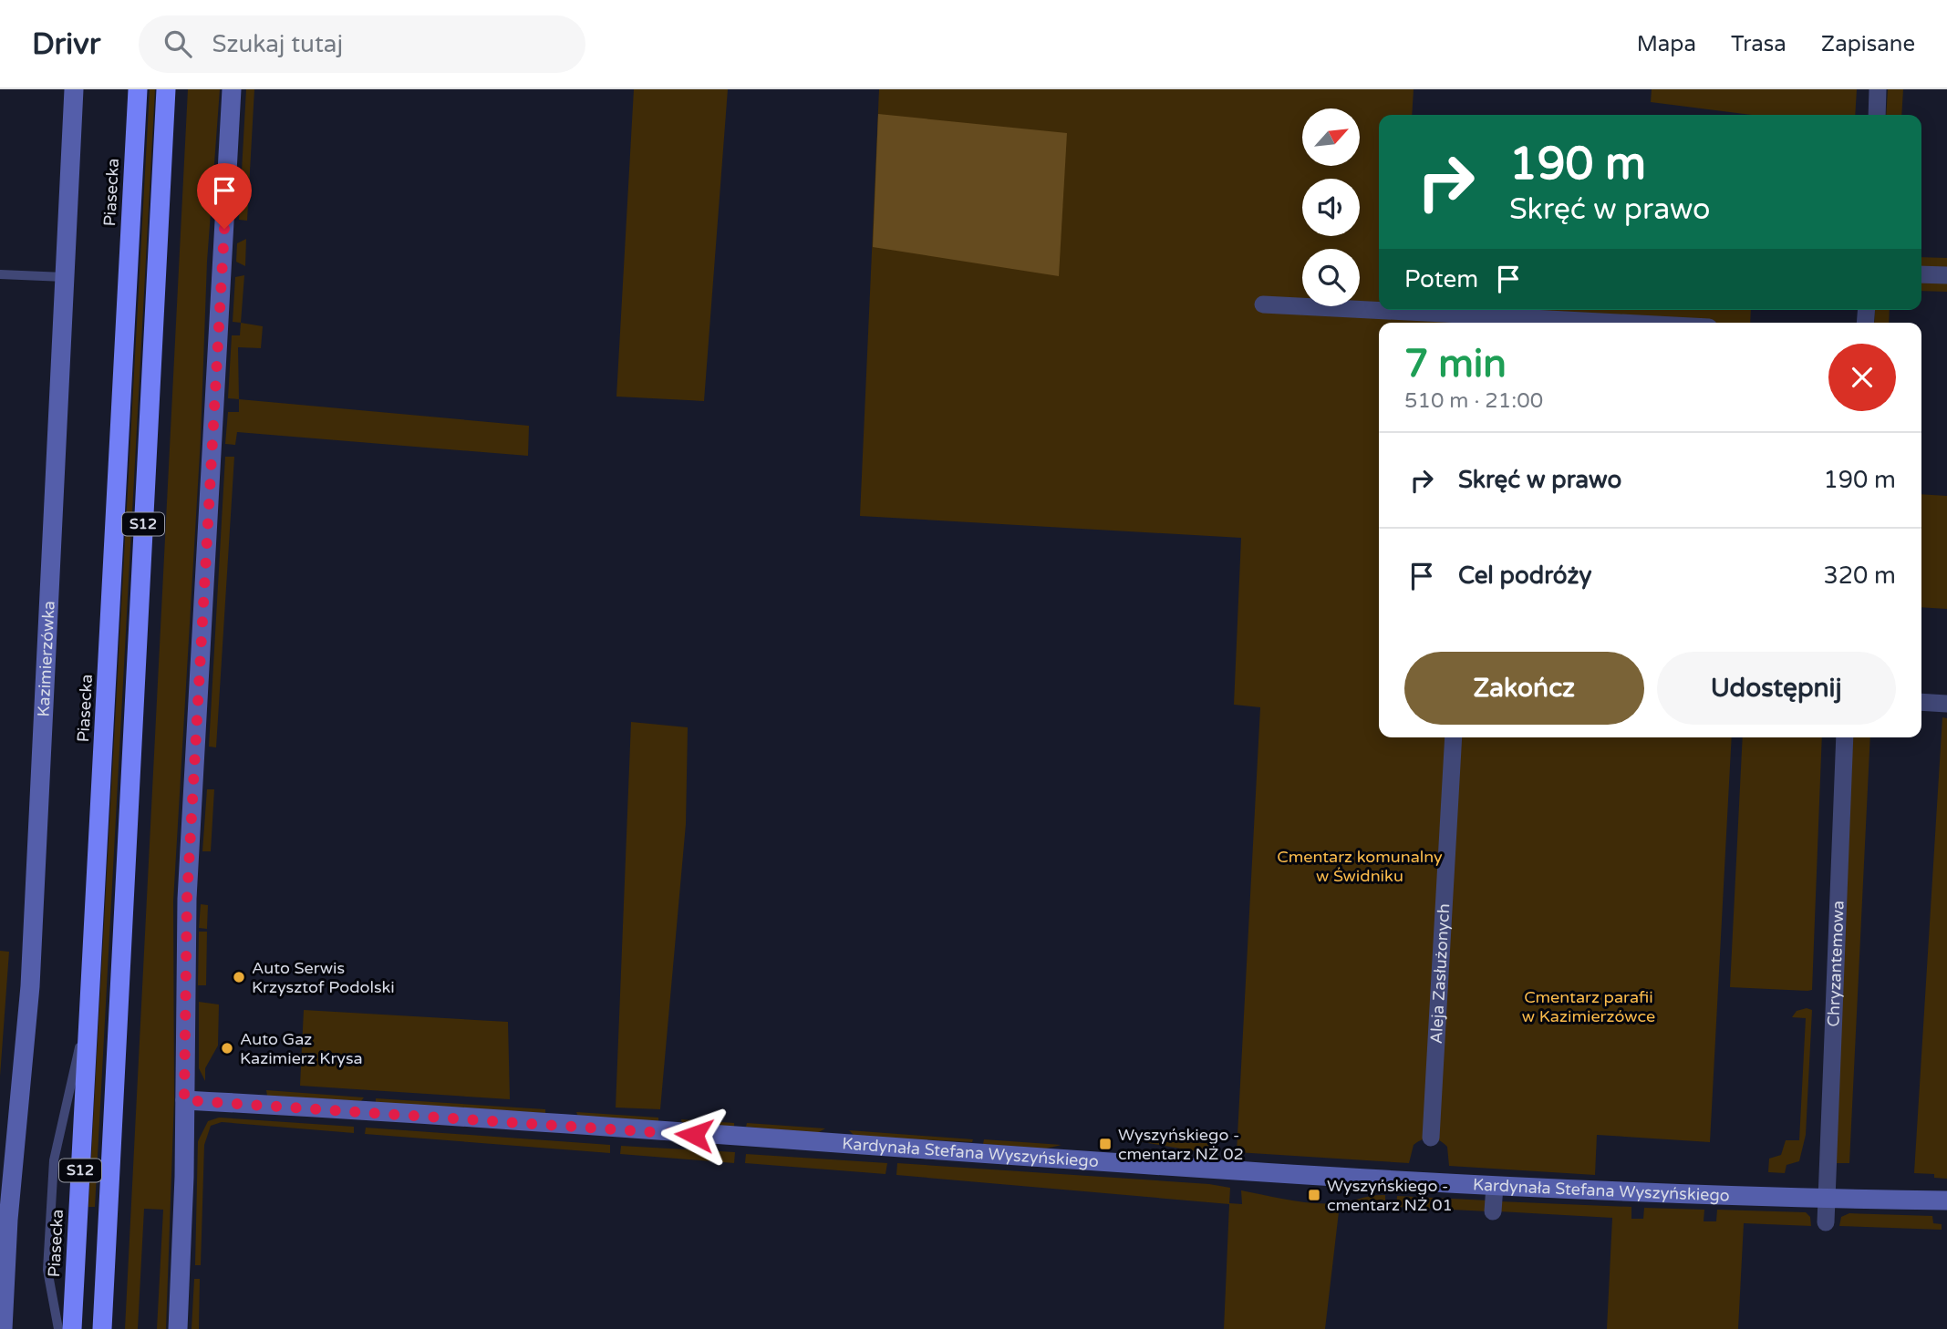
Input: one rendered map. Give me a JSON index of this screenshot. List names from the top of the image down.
{
  "streets": {
    "highway": ["Piasecka", "S12"],
    "street": [
      "Kazimierzówka",
      "Chryzantemowa",
      "Aleja Zasłużonych",
      "Kardynała Stefana Wyszyńskiego"
    ]
  },
  "crossings": [
    ["Chryzantemowa", "Kardynała Stefana Wyszyńskiego"]
  ],
  "parks": ["Cmentarz komunalny w Świdniku", "Cmentarz parafii w Kazimierzówce"],
  "places": {
    "other": ["Auto Serwis Krzysztof Podolski", "Auto Gaz Kazimierz Krysa"],
    "transit": ["Wyszyńskiego - cmentarz NŻ 02", "Wyszyńskiego - cmentarz NŻ 01"]
  },
  "north": "top right",
  "page": {
    "header": "Drivr",
    "search": "Szukaj tutaj",
    "nav": ["Mapa", "Trasa", "Zapisane"],
    "turn": ["190 m", "Skręć w prawo"],
    "then": "Potem",
    "heading": ["7 min", "510 m · 21:00"],
    "list": [
      {
        "name": "Skręć w prawo",
        "value": "190 m"
      },
      {
        "name": "Cel podróży",
        "value": "320 m"
      }
    ],
    "buttons": ["Zakończ", "Udostępnij"]
  }
}
